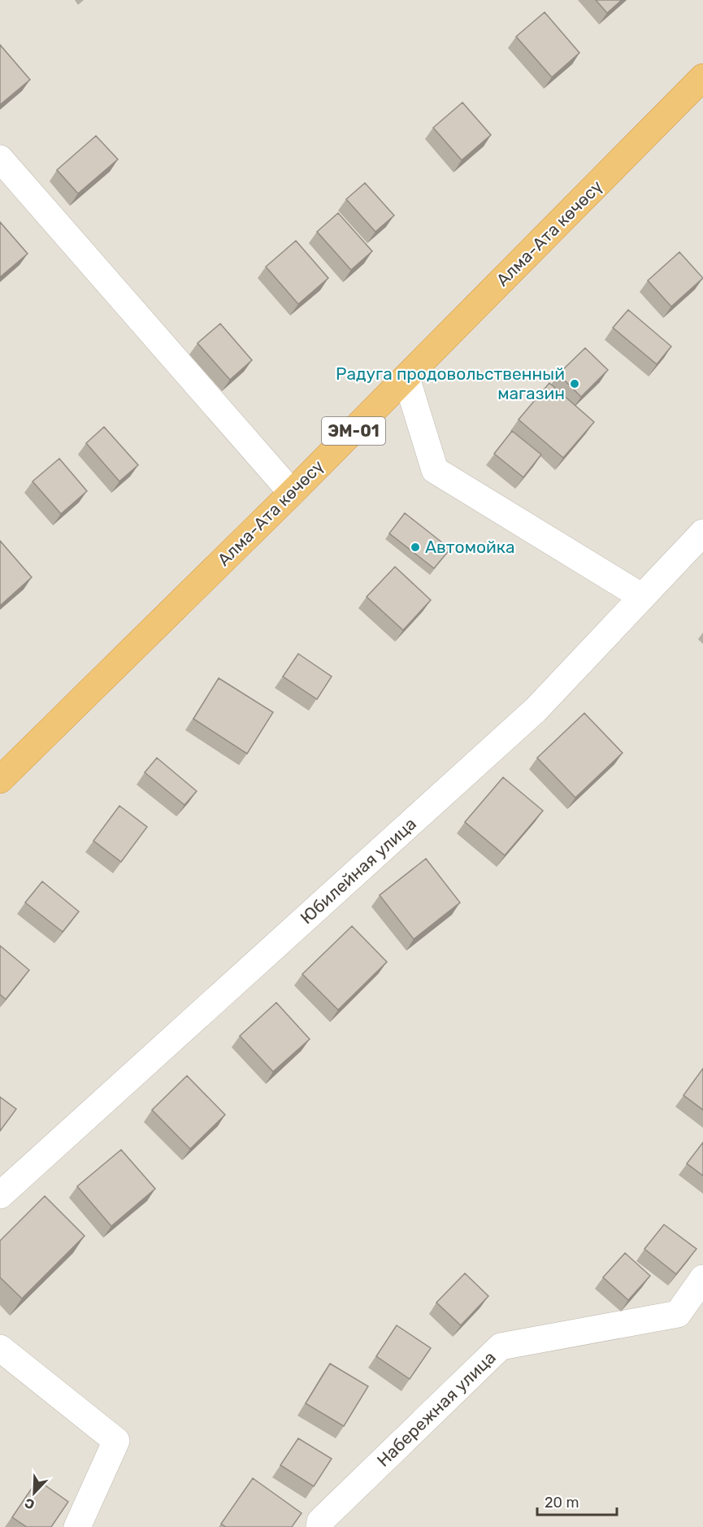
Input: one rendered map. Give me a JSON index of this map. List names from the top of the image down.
{
  "streets": {
    "highway": ["Алма-Ата көчөсү", "ЭМ-01"],
    "street": ["Юбилейная улица", "Набережная улица"]
  },
  "places": ["Радуга продовольственный магазин", "Автомойка"],
  "scale_bar": "20 m",
  "north": "bottom left"
}
